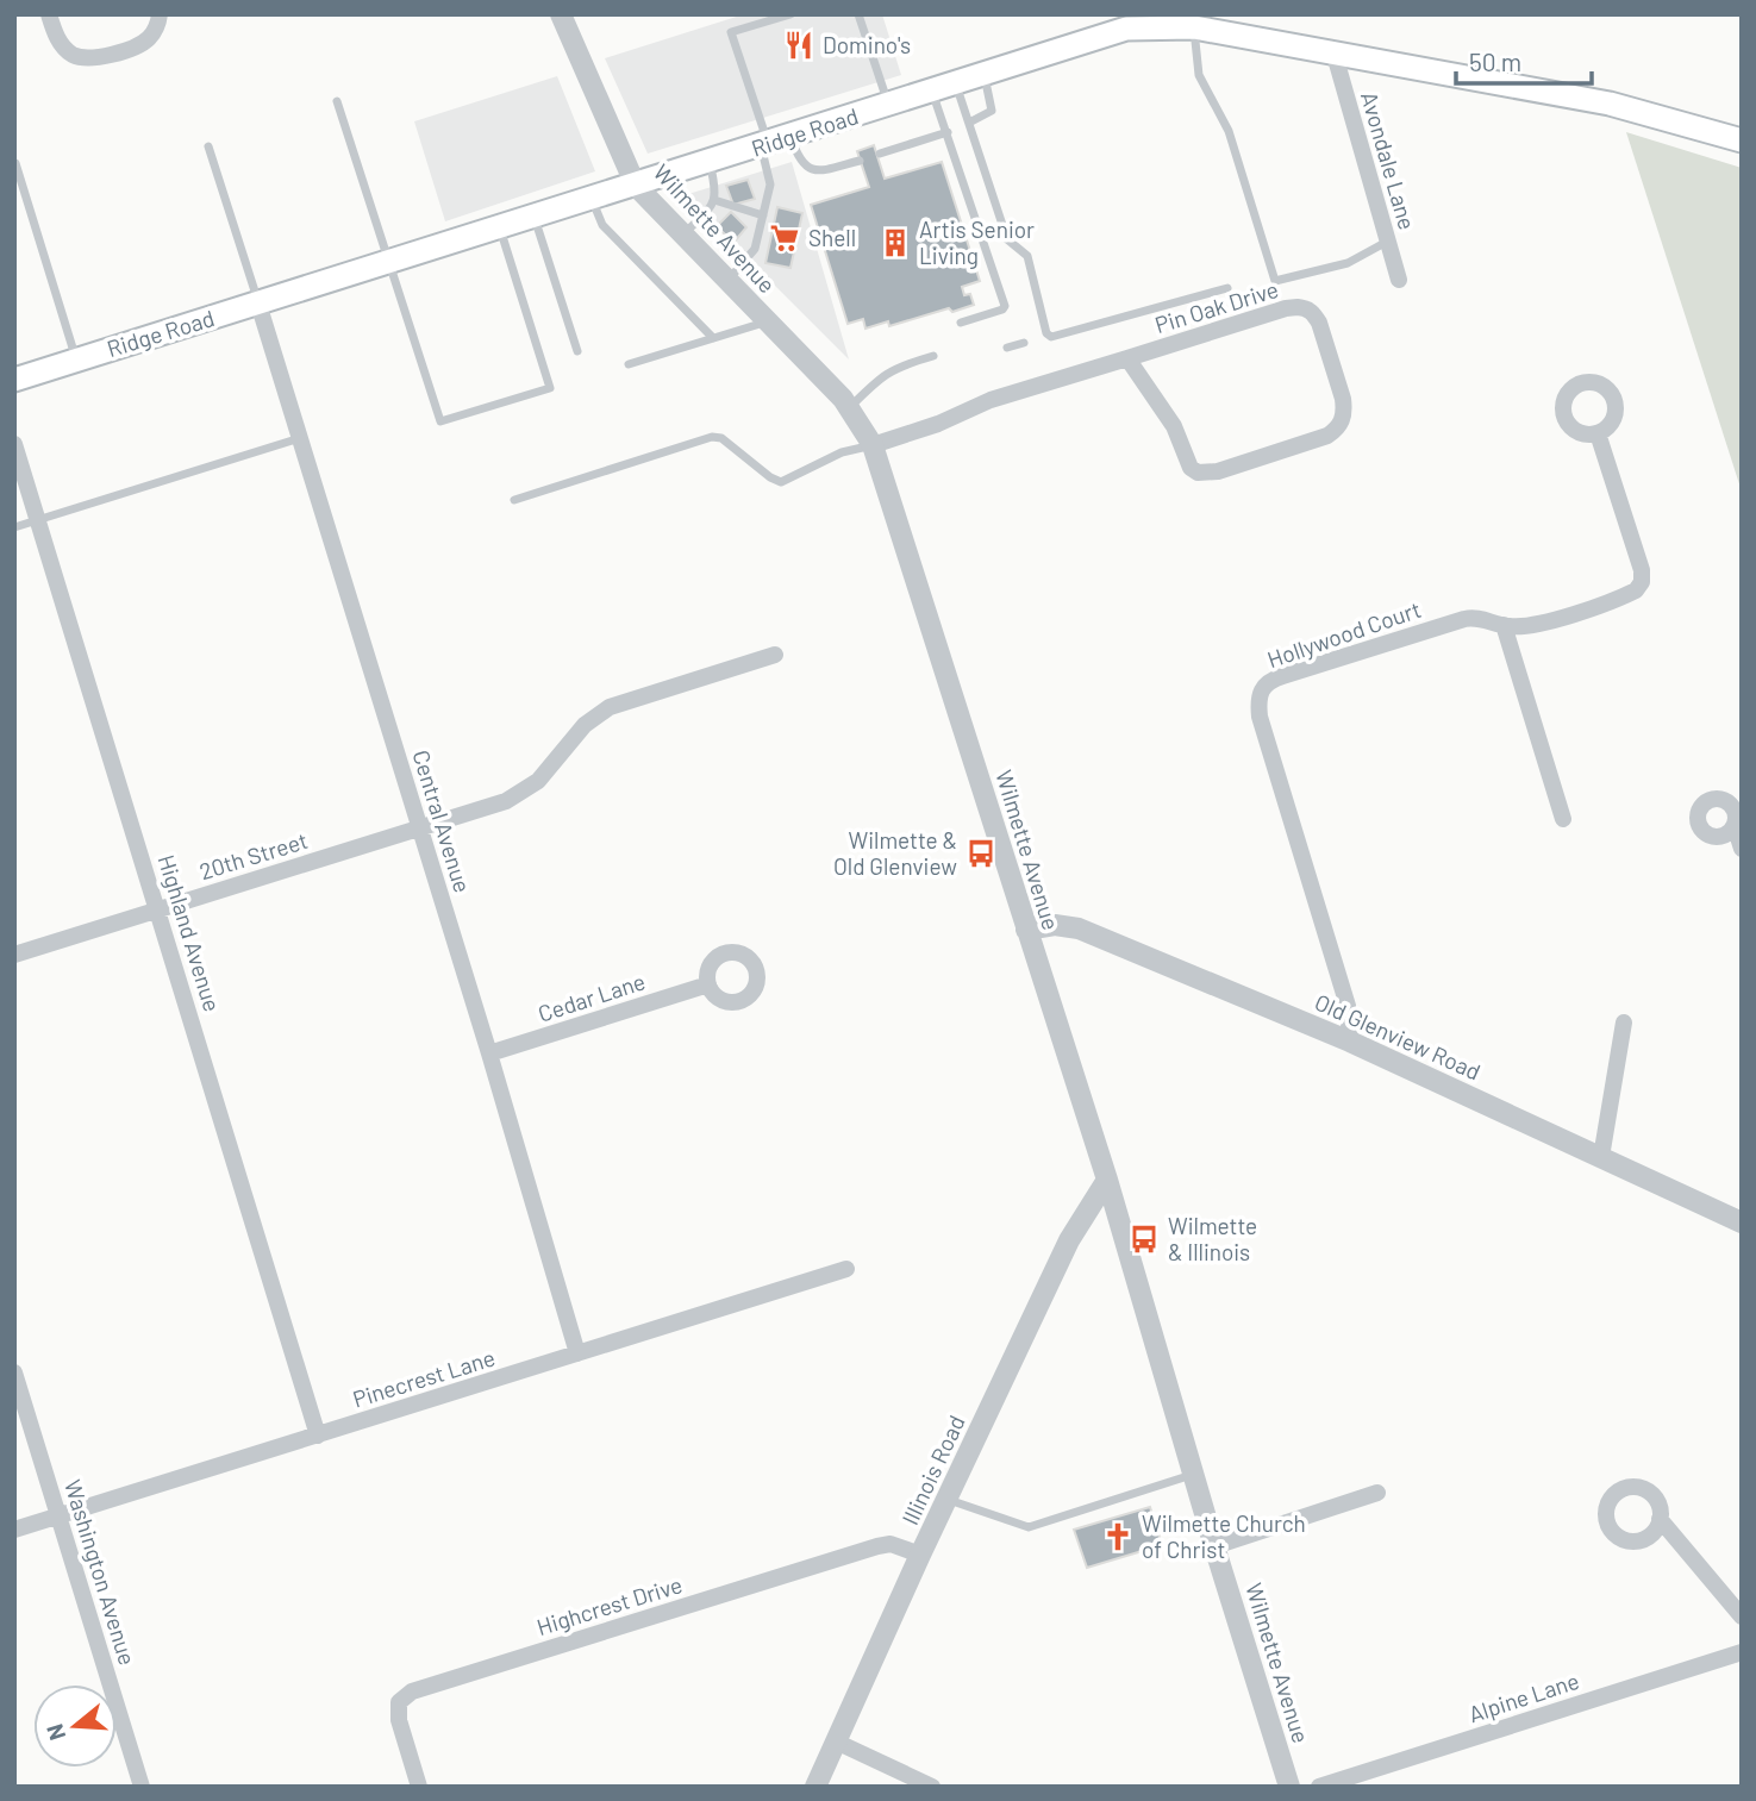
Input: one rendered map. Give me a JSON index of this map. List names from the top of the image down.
{
  "streets": {
    "main road": ["Ridge Road"],
    "street": [
      "Avondale Lane",
      "Wilmette Avenue",
      "Pin Oak Drive",
      "Hollywood Court",
      "Central Avenue",
      "20th Street",
      "Highland Avenue",
      "Cedar Lane",
      "Old Glenview Road",
      "Pinecrest Lane",
      "Illinois Road",
      "Washington Avenue",
      "Highcrest Drive",
      "Alpine Lane"
    ]
  },
  "crossings": [
    ["Ridge Road", "Avondale Lane"],
    ["Ridge Road", "Wilmette Avenue"],
    ["Ridge Road", "Central Avenue"],
    ["Wilmette Avenue", "Pin Oak Drive"],
    ["Wilmette Avenue", "Old Glenview Road"],
    ["Wilmette Avenue", "Illinois Road"],
    ["Hollywood Court", "Old Glenview Road"],
    ["Central Avenue", "20th Street"],
    ["Central Avenue", "Cedar Lane"],
    ["Central Avenue", "Pinecrest Lane"],
    ["20th Street", "Highland Avenue"],
    ["Highland Avenue", "Pinecrest Lane"],
    ["Pinecrest Lane", "Washington Avenue"],
    ["Illinois Road", "Highcrest Drive"]
  ],
  "places": {
    "restaurant": ["Domino's"],
    "supermarket": ["Shell"],
    "building": ["Artis Senior Living"],
    "bus stop": ["Wilmette & Old Glenview", "Wilmette & Illinois"],
    "church": ["Wilmette Church of Christ"]
  },
  "scale_bar": "50 m",
  "north": "left"
}
